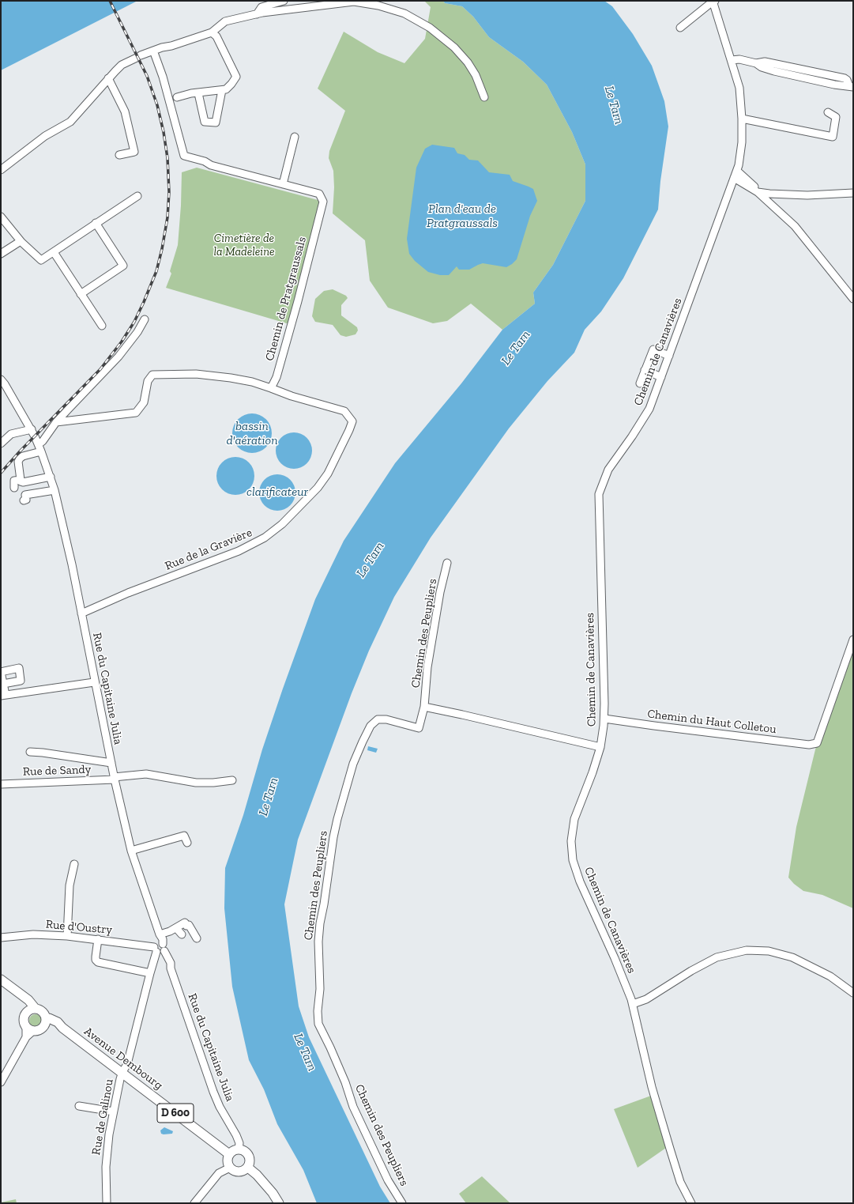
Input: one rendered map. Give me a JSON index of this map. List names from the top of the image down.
{
  "streets": {
    "main road": ["Avenue Dembourg", "D 600"],
    "street": [
      "Chemin de Pratgraussals",
      "Chemin de Canavières",
      "Rue de la Gravière",
      "Chemin des Peupliers",
      "Rue du Capitaine Julia",
      "Chemin du Haut Colletou",
      "Rue de Sandy",
      "Rue d'Oustry",
      "Rue de Galinou"
    ]
  },
  "crossings": [
    ["Chemin de Pratgraussals", "Rue de la Gravière"],
    ["Chemin de Canavières", "Chemin du Haut Colletou"],
    ["Rue de la Gravière", "Rue du Capitaine Julia"],
    ["Rue du Capitaine Julia", "Rue de Sandy"],
    ["Rue du Capitaine Julia", "Rue d'Oustry"],
    ["Rue du Capitaine Julia", "Avenue Dembourg"],
    ["Rue du Capitaine Julia", "Rue de Galinou"],
    ["Rue d'Oustry", "Rue de Galinou"],
    ["Avenue Dembourg", "Rue de Galinou"]
  ],
  "water": [
    "Le Tarn",
    "Plan d'eau de Pratgraussals",
    "bassin d'aération",
    "clarificateur"
  ],
  "parks": ["Cimetière de la Madeleine"]
}
